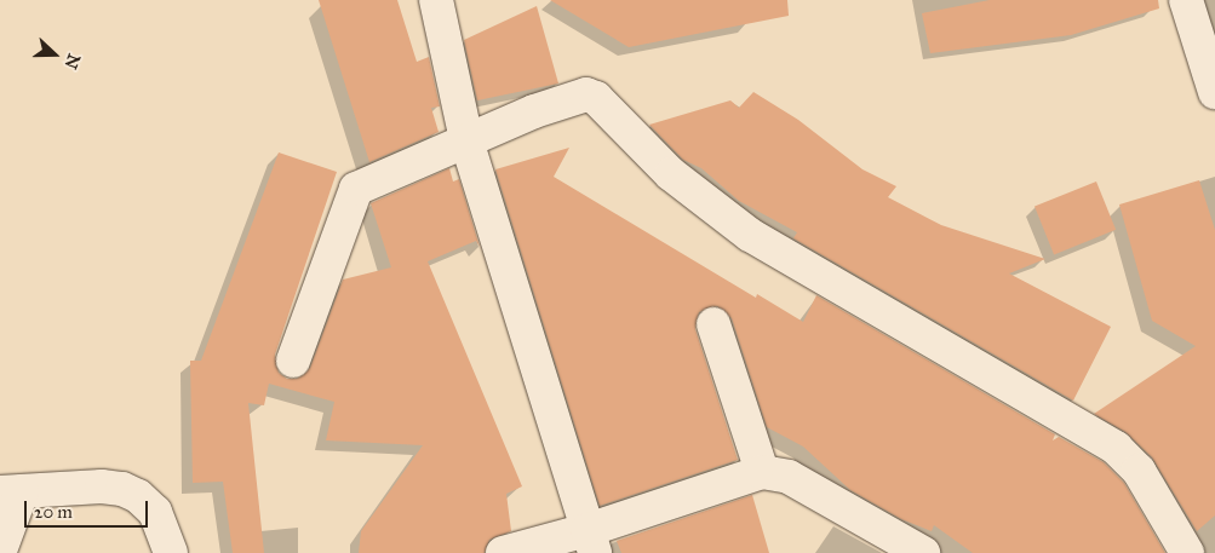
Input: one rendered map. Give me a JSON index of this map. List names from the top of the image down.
{
  "scale_bar": "20 m",
  "north": "right"
}
